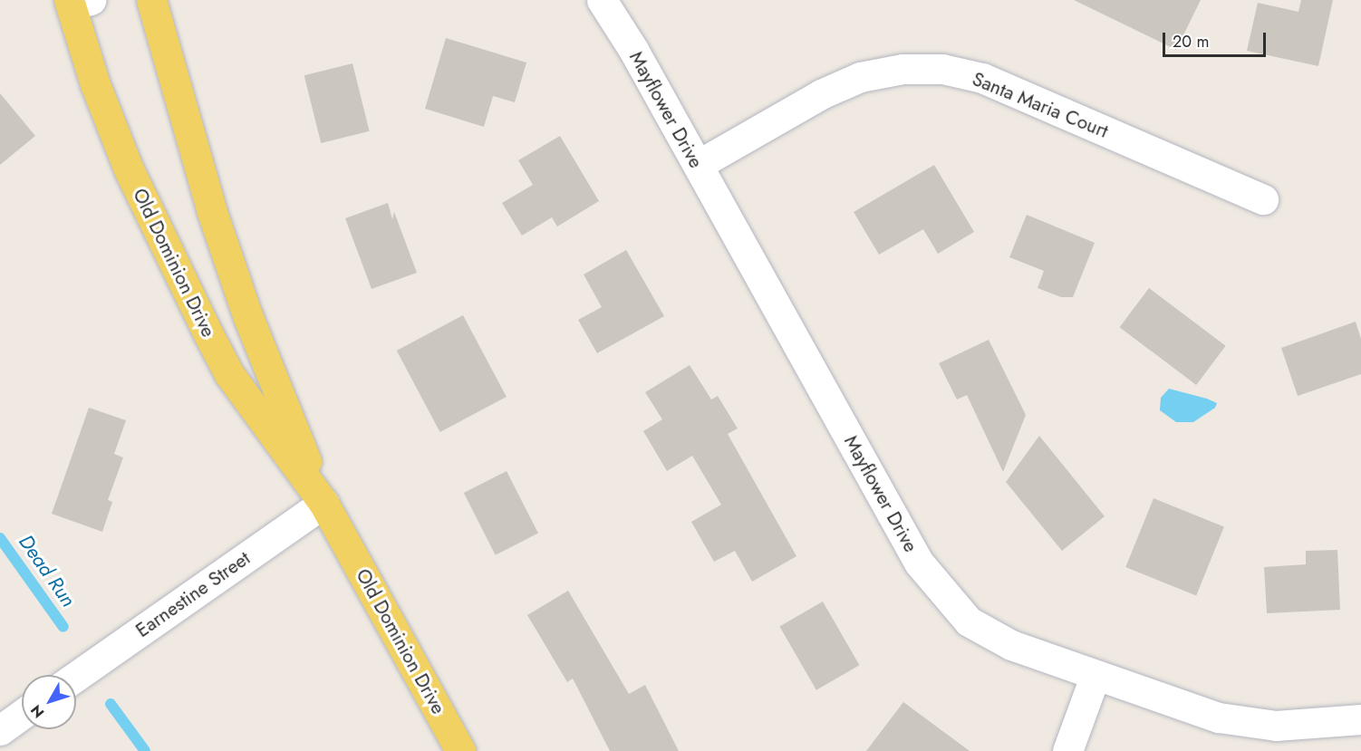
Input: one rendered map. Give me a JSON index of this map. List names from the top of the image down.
{
  "streets": {
    "main road": ["Old Dominion Drive"],
    "street": ["Santa Maria Court", "Mayflower Drive", "Earnestine Street"]
  },
  "crossings": [
    ["Santa Maria Court", "Mayflower Drive"],
    ["Old Dominion Drive", "Earnestine Street"]
  ],
  "water": ["Dead Run"],
  "scale_bar": "20 m",
  "north": "bottom left"
}
